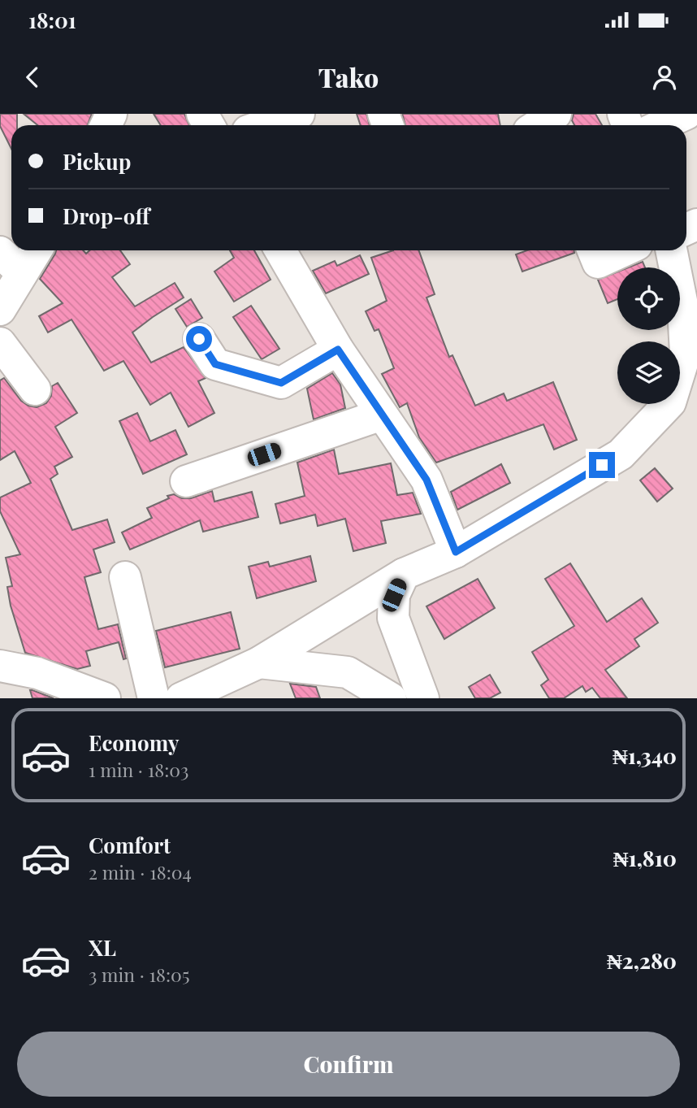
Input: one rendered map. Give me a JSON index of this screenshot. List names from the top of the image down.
{
  "page": {
    "status": "18:01",
    "header": "Tako",
    "banner": ["Pickup", "Drop-off"],
    "list": [
      {
        "name": "Economy",
        "note": "1 min · 18:03",
        "value": "₦1,340"
      },
      {
        "name": "Comfort",
        "note": "2 min · 18:04",
        "value": "₦1,810"
      },
      {
        "name": "XL",
        "note": "3 min · 18:05",
        "value": "₦2,280"
      }
    ],
    "buttons": "Confirm"
  }
}
